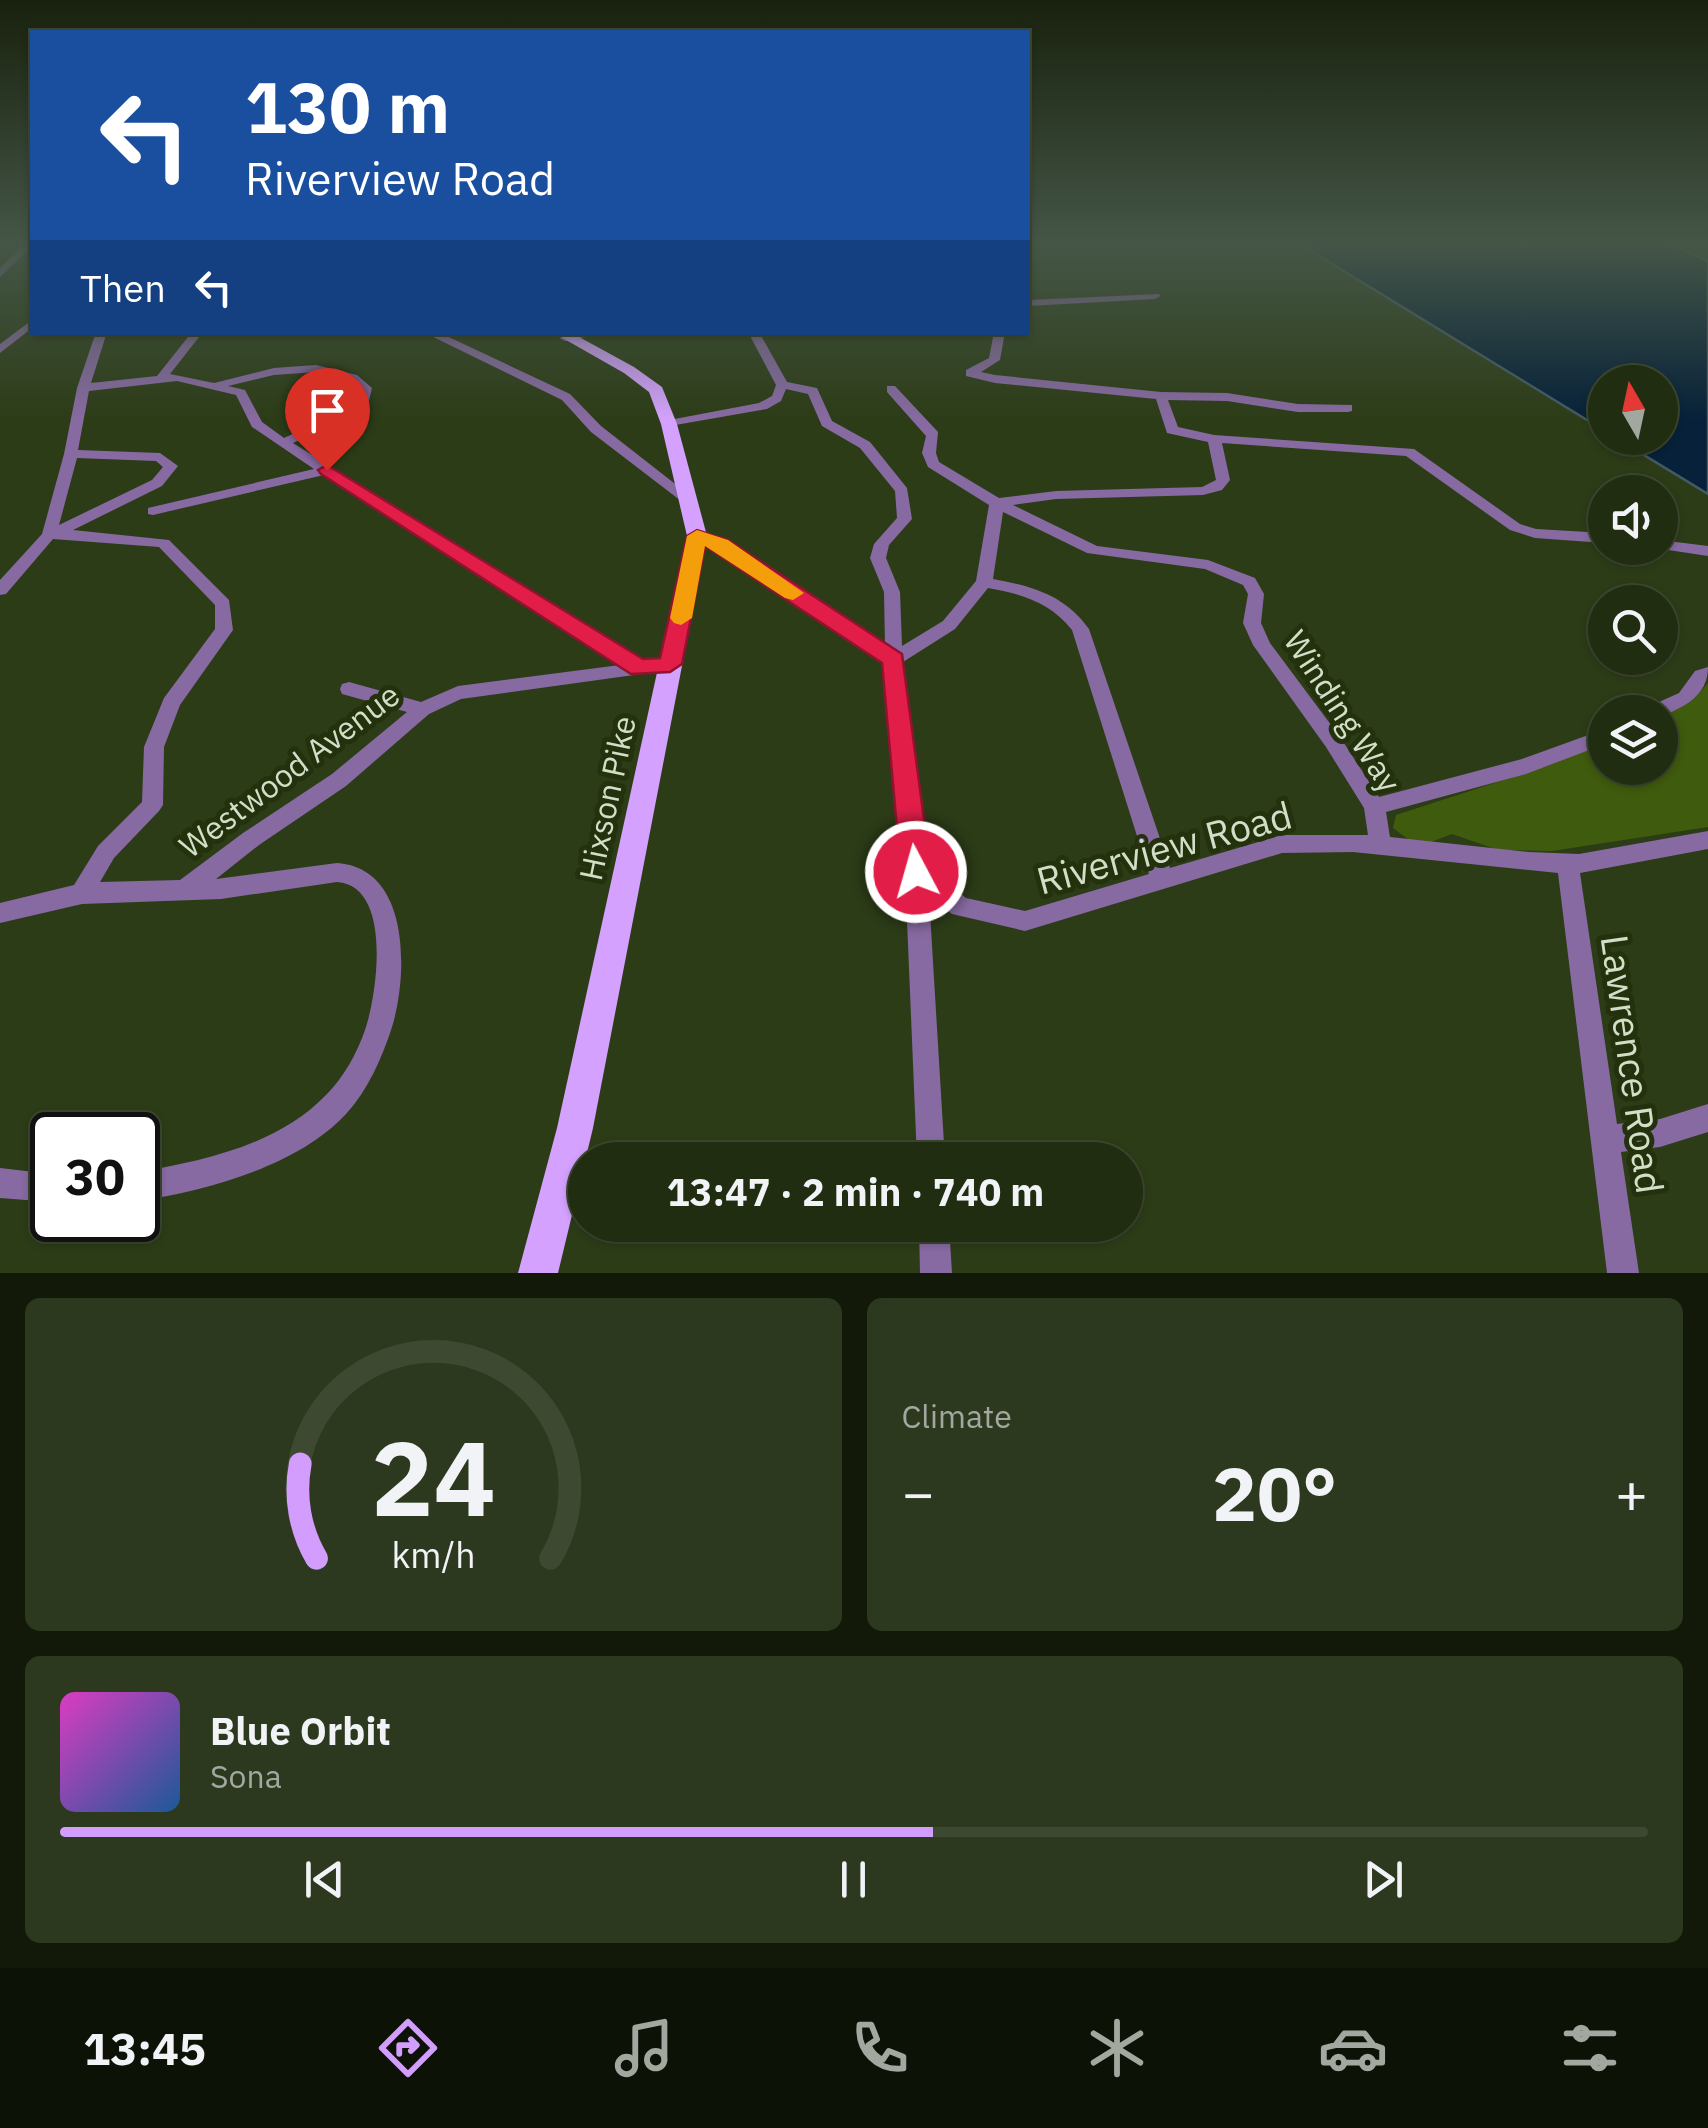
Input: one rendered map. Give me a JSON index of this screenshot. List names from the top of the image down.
{
  "streets": {
    "main road": ["Hixson Pike"],
    "street": [
      "Winding Way",
      "Westwood Avenue",
      "Riverview Road",
      "Lawrence Road"
    ]
  },
  "crossings": [
    ["Winding Way", "Riverview Road"],
    ["Westwood Avenue", "Hixson Pike"],
    ["Riverview Road", "Lawrence Road"]
  ],
  "north": "top",
  "page": {
    "turn": ["130 m", "Riverview Road"],
    "then": "Then",
    "limit": "30",
    "trip": "13:47 · 2 min · 740 m",
    "tile": "Climate",
    "heat": ["−", "20°", "+"],
    "song": ["Blue Orbit", "Sona"],
    "tabs": "13:45",
    "gauge": ["24", "km/h"]
  }
}
